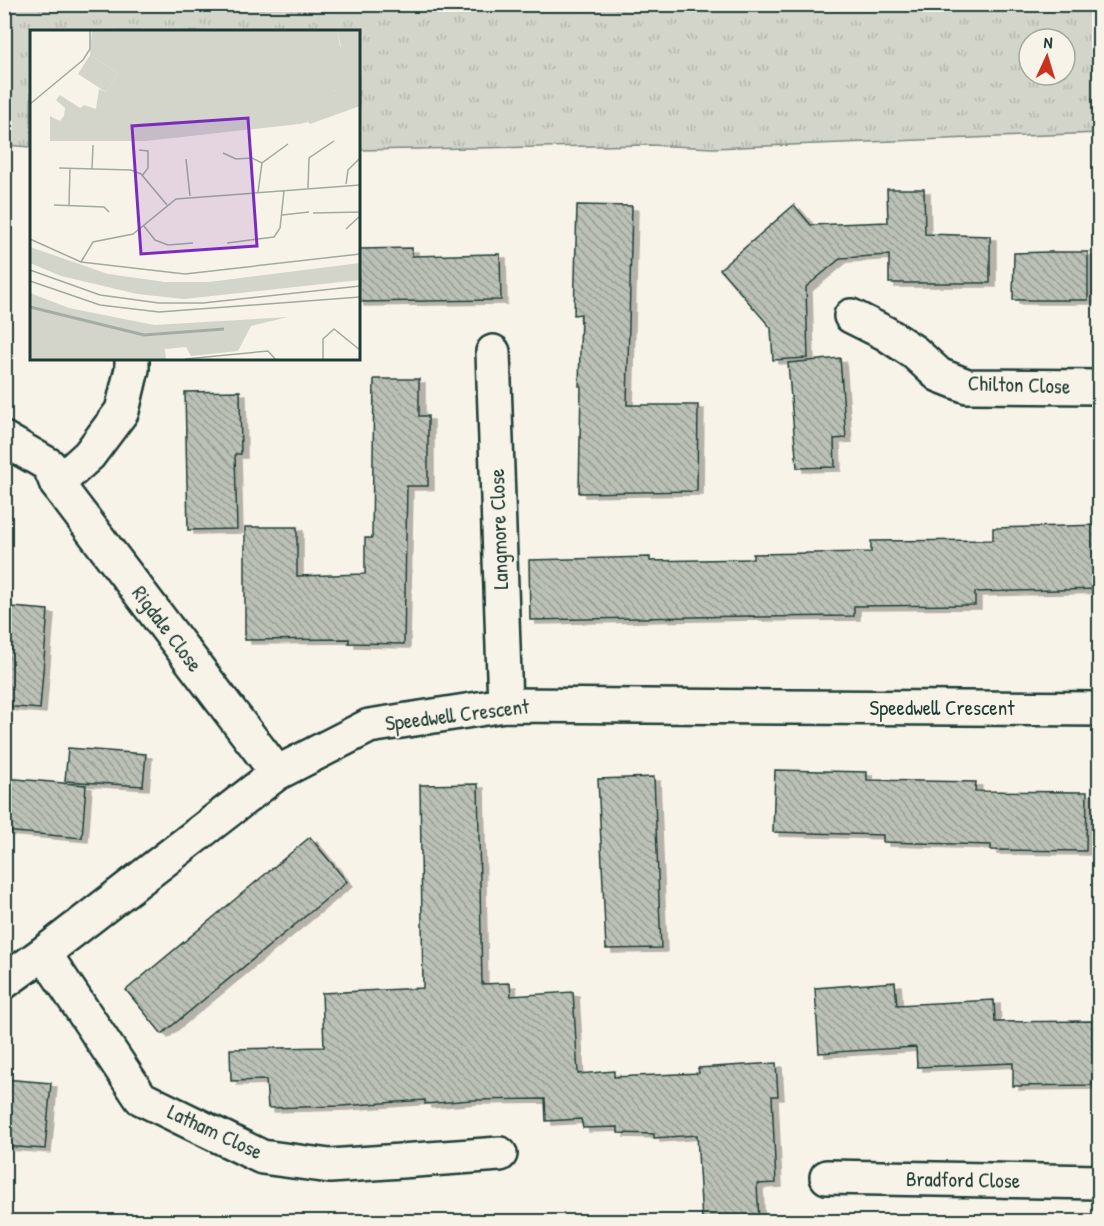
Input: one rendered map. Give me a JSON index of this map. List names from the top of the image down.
{
  "streets": {
    "street": [
      "Chilton Close",
      "Langmore Close",
      "Rigdale Close",
      "Speedwell Crescent",
      "Latham Close",
      "Bradford Close"
    ]
  },
  "crossings": [
    ["Langmore Close", "Speedwell Crescent"],
    ["Rigdale Close", "Speedwell Crescent"],
    ["Speedwell Crescent", "Latham Close"]
  ],
  "north": "top"
}
